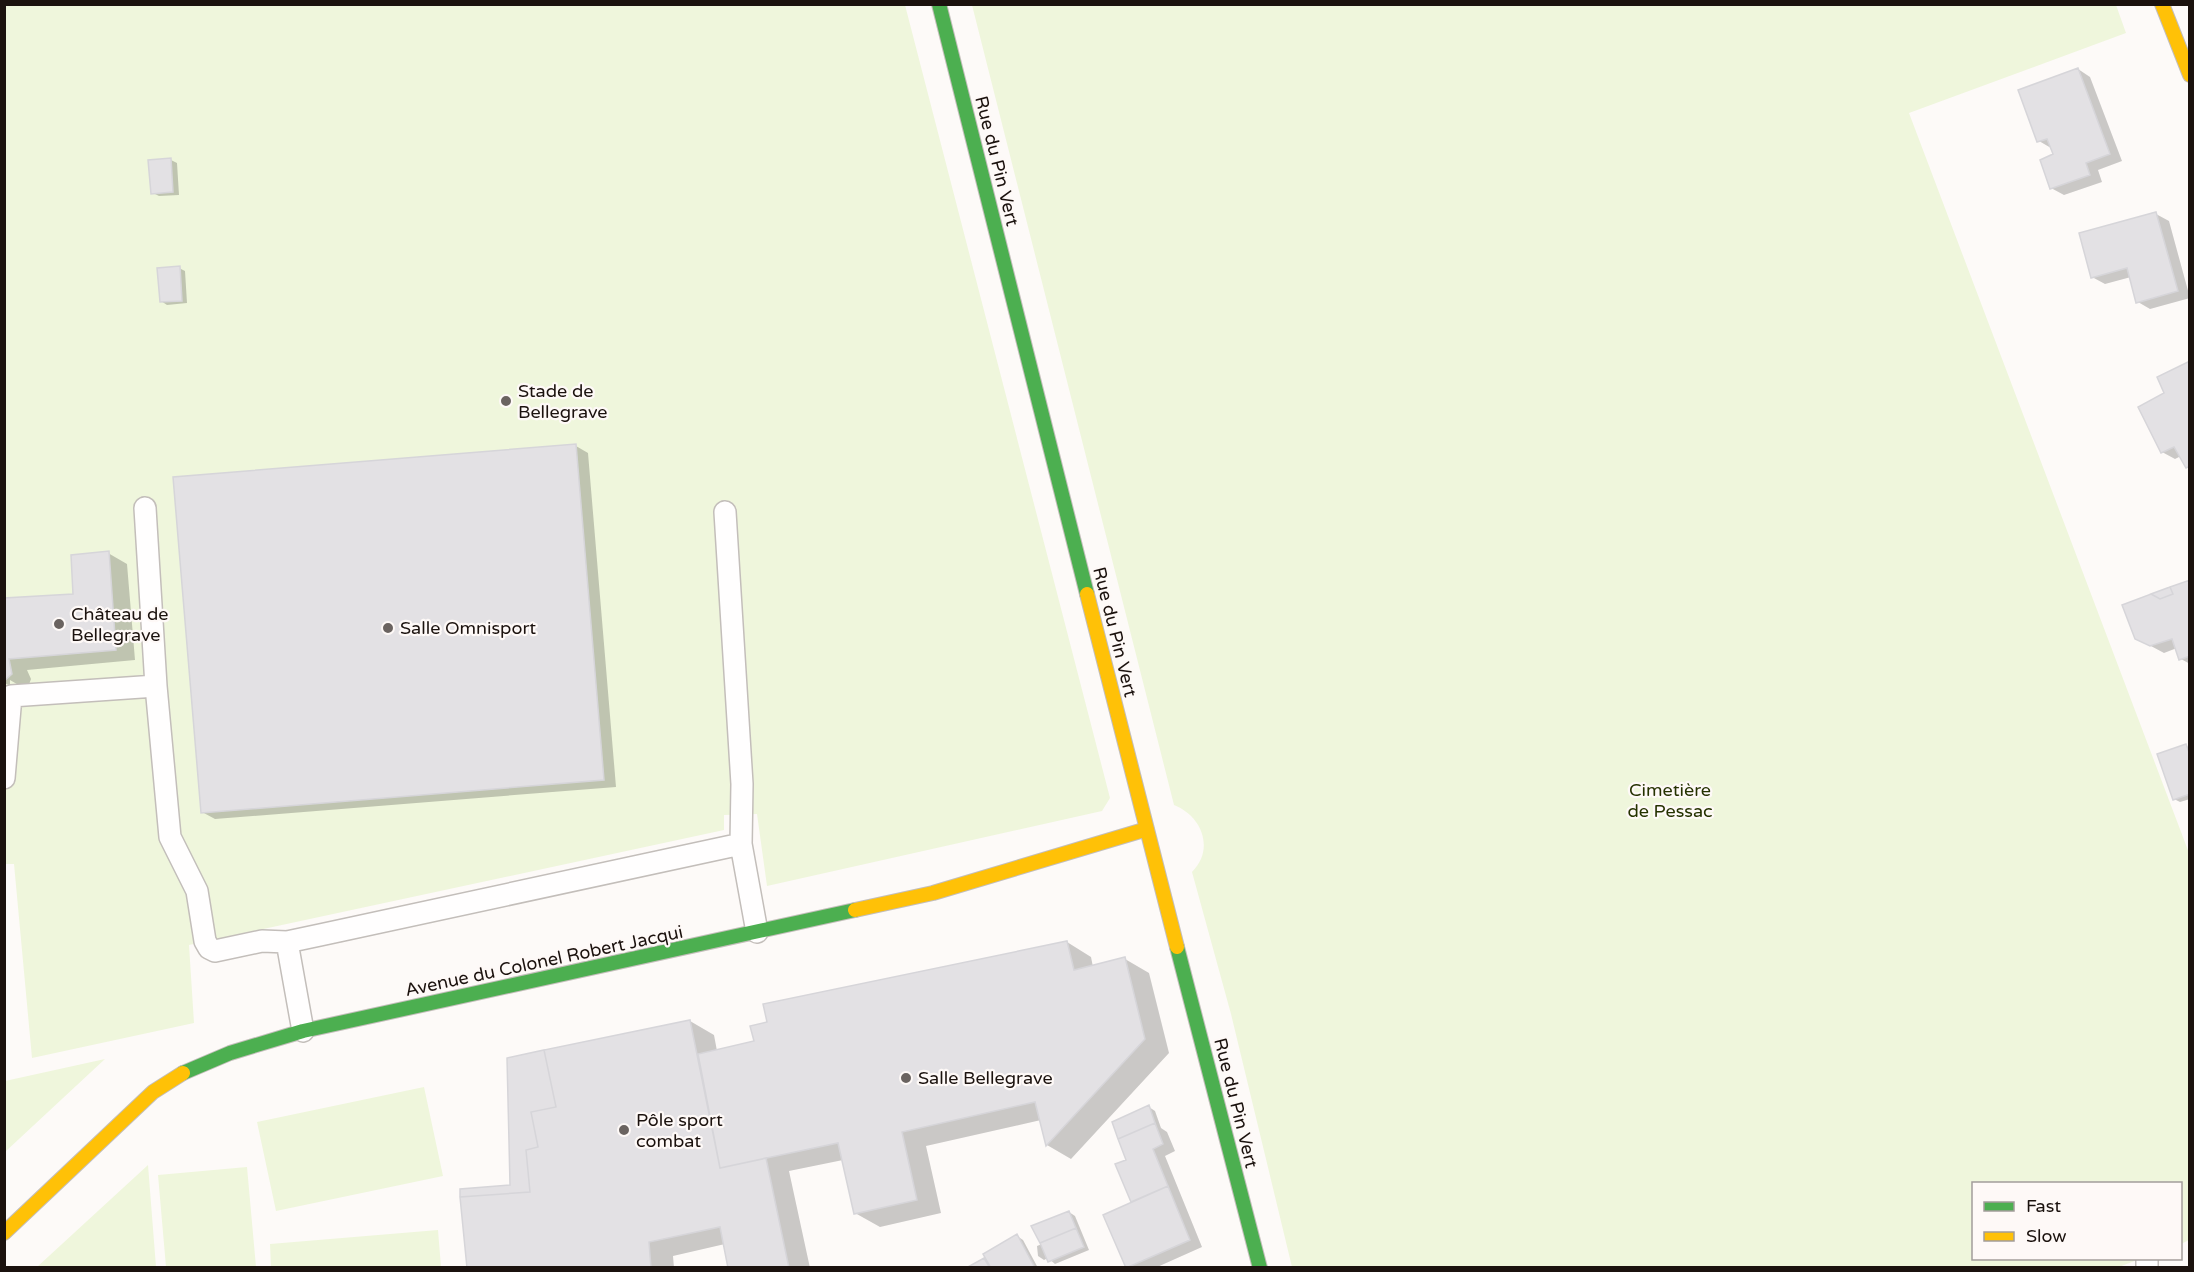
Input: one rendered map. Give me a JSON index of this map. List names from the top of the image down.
{
  "streets": {
    "street": ["Rue du Pin Vert", "Avenue du Colonel Robert Jacqui"]
  },
  "crossings": [
    ["Rue du Pin Vert", "Avenue du Colonel Robert Jacqui"]
  ],
  "parks": ["Cimetière de Pessac"],
  "places": [
    "Stade de Bellegrave",
    "Château de Bellegrave",
    "Salle Omnisport",
    "Salle Bellegrave",
    "Pôle sport combat"
  ],
  "legend": ["Fast", "Slow"]
}
